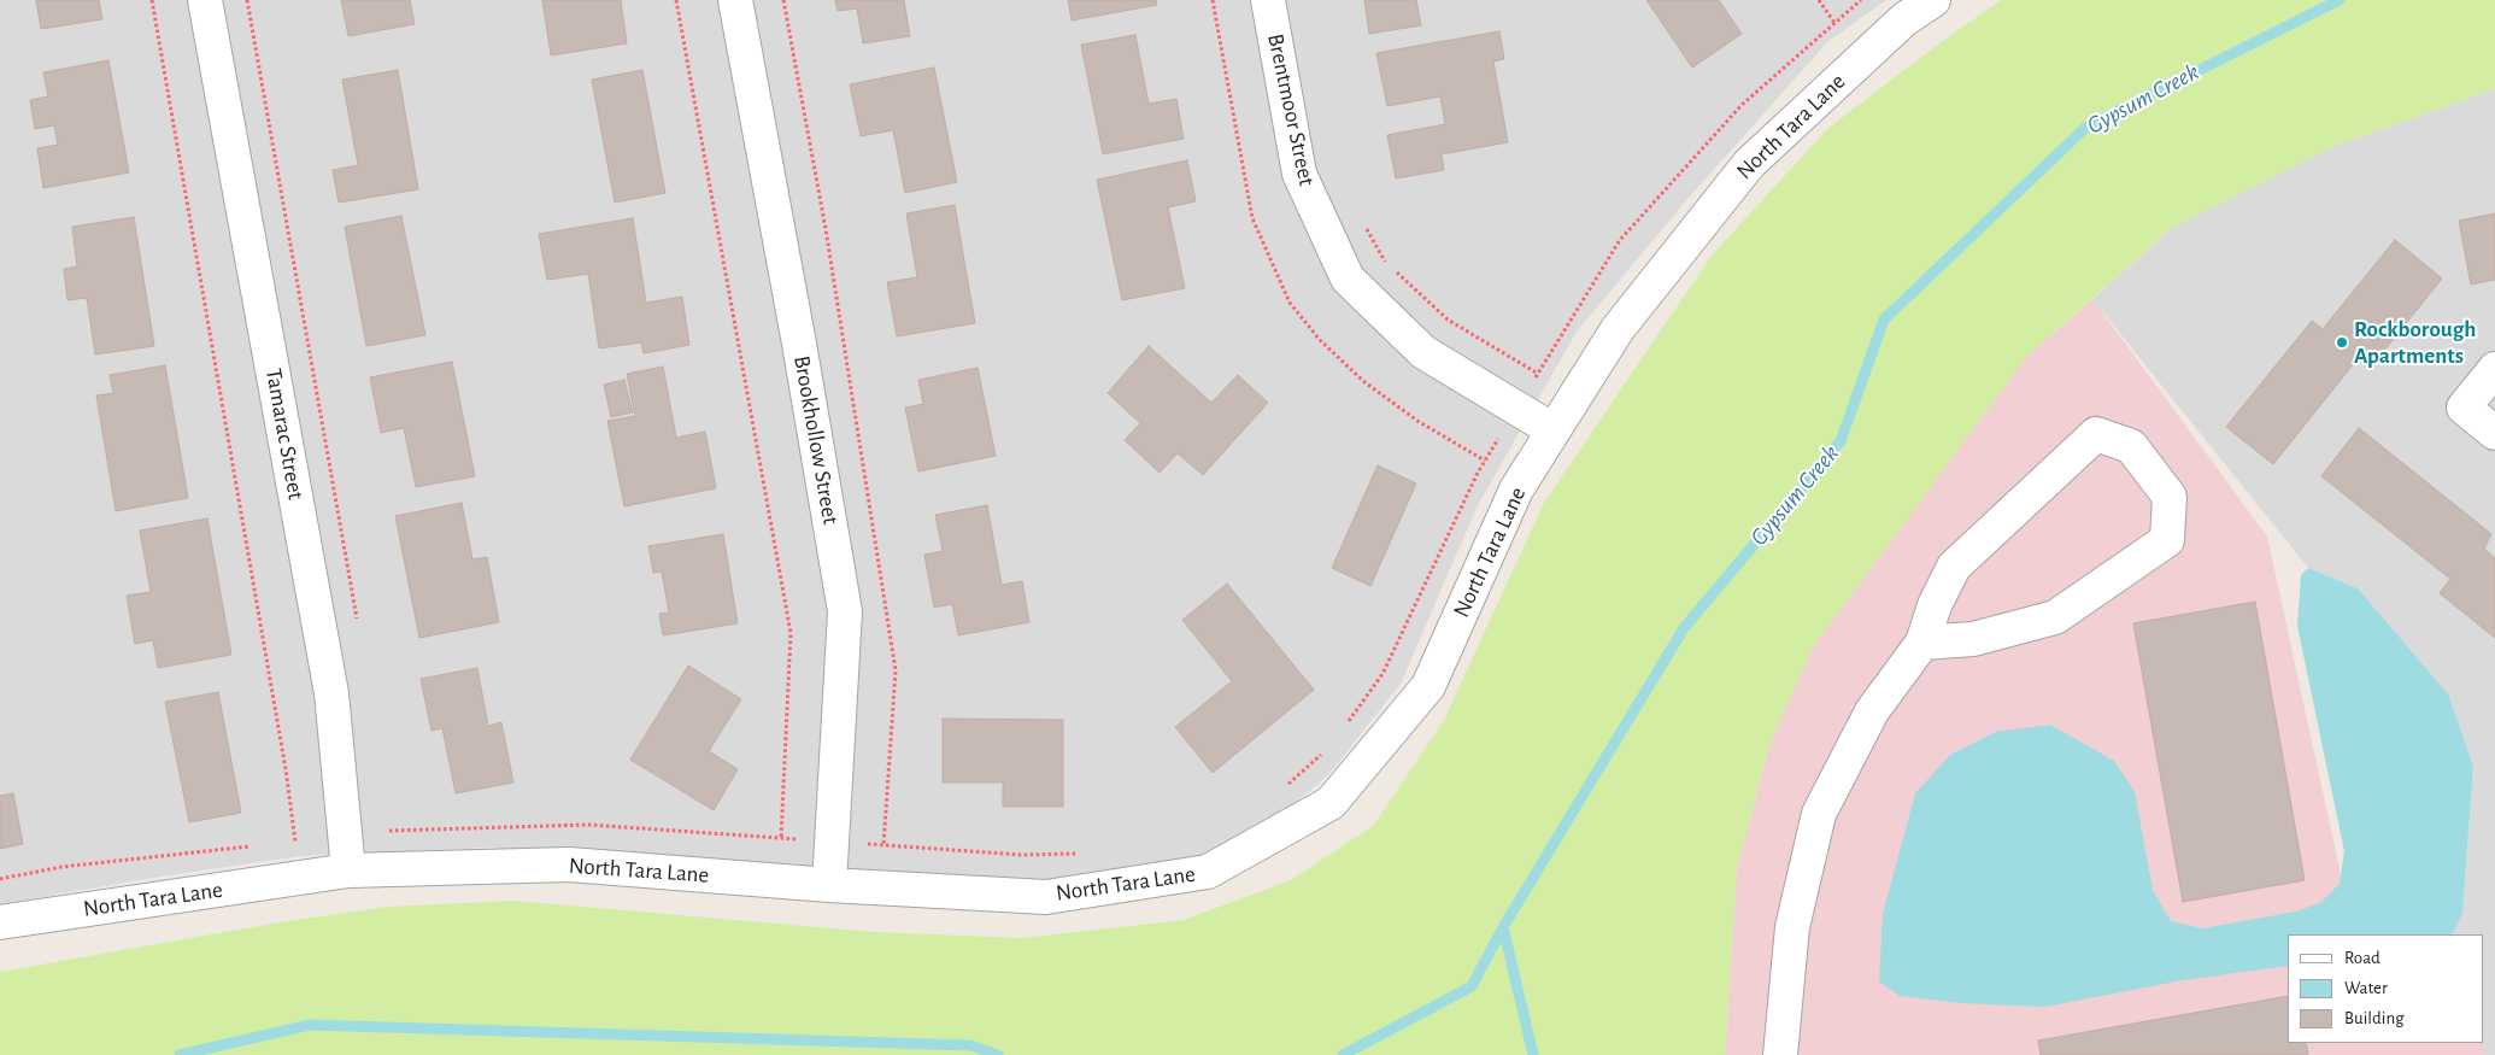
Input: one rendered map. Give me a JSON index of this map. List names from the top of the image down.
{
  "streets": {
    "street": [
      "Brentmoor Street",
      "North Tara Lane",
      "Tamarac Street",
      "Brookhollow Street"
    ]
  },
  "crossings": [
    ["Brentmoor Street", "North Tara Lane"],
    ["North Tara Lane", "Tamarac Street"],
    ["North Tara Lane", "Brookhollow Street"]
  ],
  "water": ["Gypsum Creek"],
  "places": ["Rockborough Apartments"],
  "legend": ["Road", "Water", "Building"]
}
